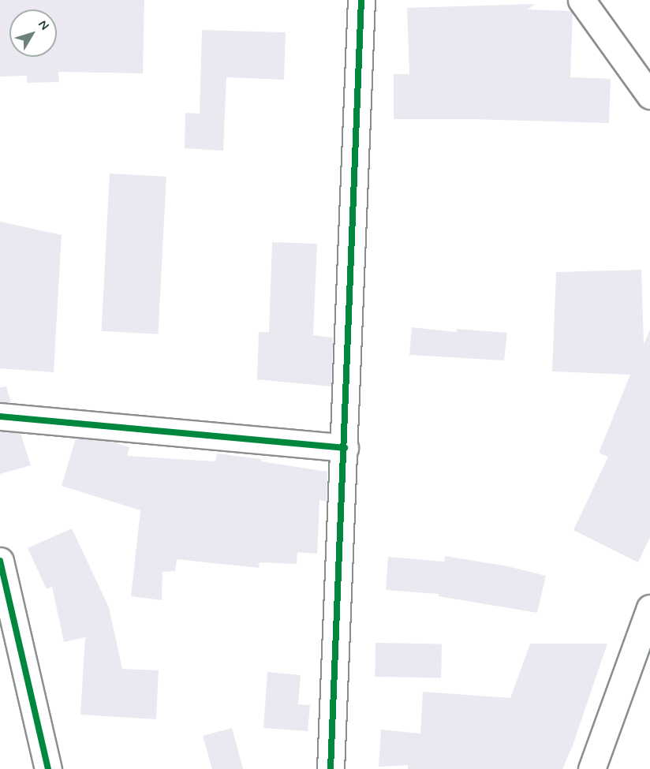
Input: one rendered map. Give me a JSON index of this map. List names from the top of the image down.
{
  "north": "top right"
}
